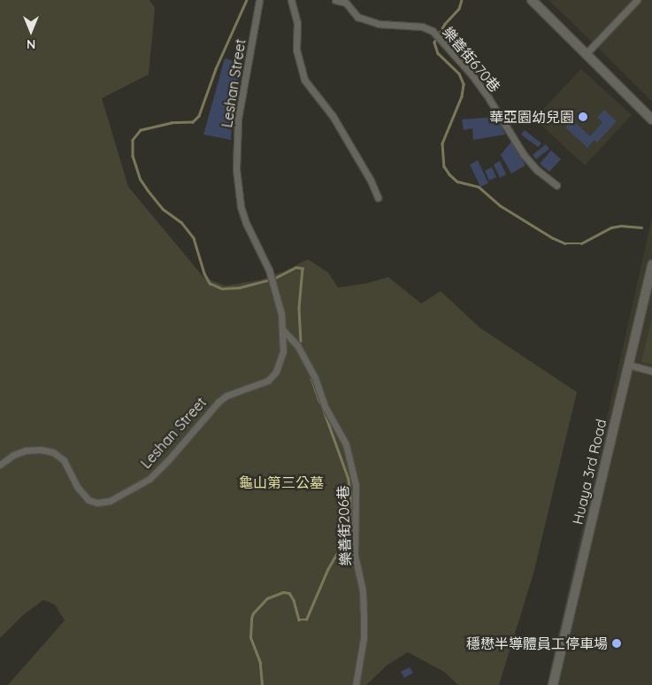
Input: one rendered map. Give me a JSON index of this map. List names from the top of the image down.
{
  "streets": {
    "street": [
      "樂善街670巷",
      "Leshan Street",
      "Huaya 3rd Road",
      "樂善街206巷"
    ]
  },
  "crossings": [
    ["Leshan Street", "樂善街206巷"]
  ],
  "parks": ["龜山第三公墓"],
  "places": ["華亞園幼兒園", "穩懋半導體員工停車場"],
  "north": "bottom"
}
